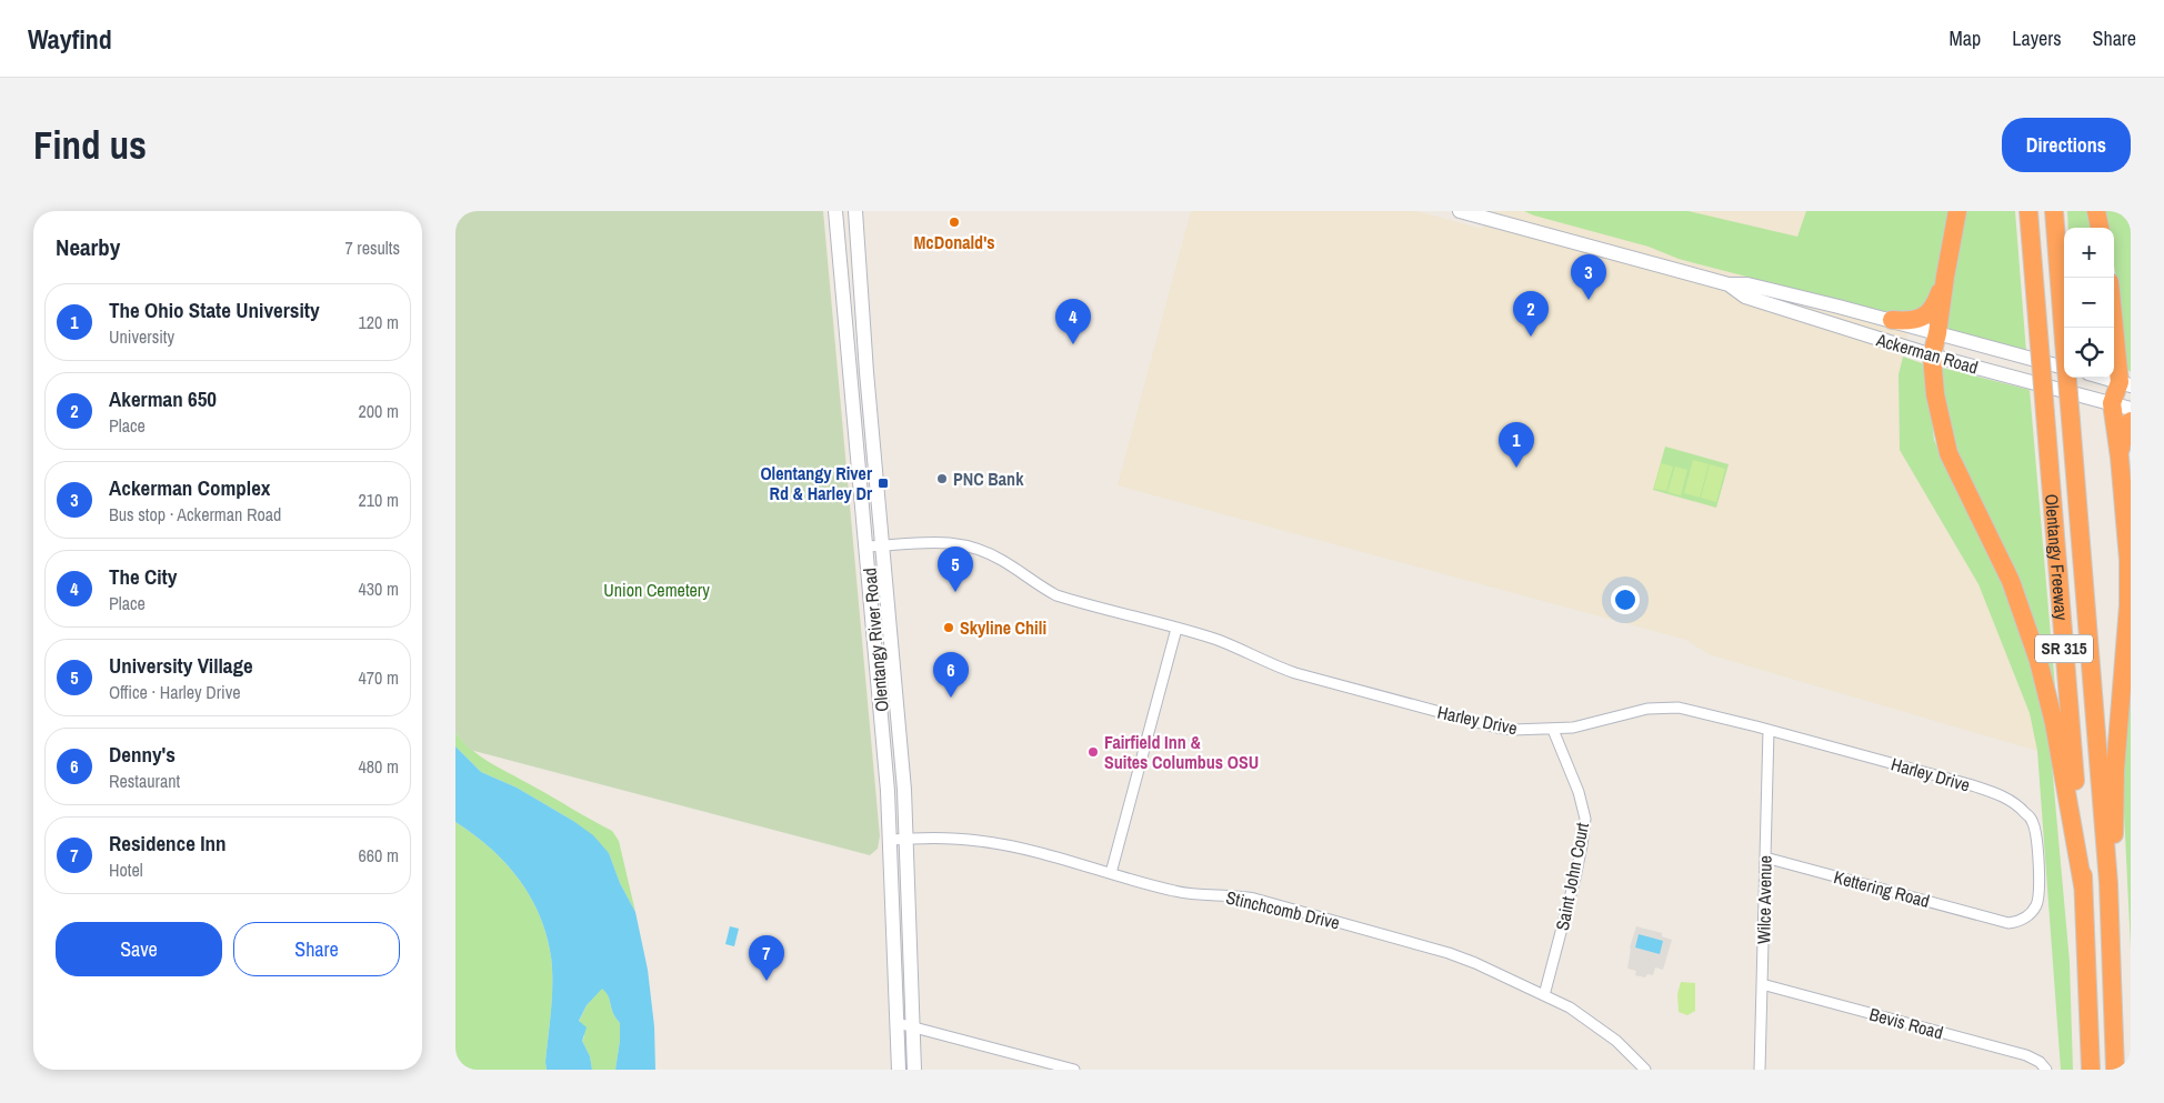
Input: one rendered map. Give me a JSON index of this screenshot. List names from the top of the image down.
{
  "streets": {
    "highway": ["Olentangy Freeway", "SR 315"],
    "main road": ["Ackerman Road", "Olentangy River Road"],
    "street": [
      "Harley Drive",
      "Saint John Court",
      "Kettering Road",
      "Wilce Avenue",
      "Stinchcomb Drive",
      "Bevis Road"
    ]
  },
  "crossings": [
    ["Olentangy River Road", "Harley Drive"],
    ["Olentangy River Road", "Stinchcomb Drive"],
    ["Harley Drive", "Saint John Court"],
    ["Harley Drive", "Kettering Road"],
    ["Harley Drive", "Wilce Avenue"],
    ["Saint John Court", "Stinchcomb Drive"],
    ["Kettering Road", "Wilce Avenue"],
    ["Wilce Avenue", "Bevis Road"]
  ],
  "parks": ["Union Cemetery"],
  "places": {
    "other": [
      "McDonald's",
      "PNC Bank",
      "Skyline Chili",
      "Fairfield Inn & Suites Columbus OSU"
    ],
    "transit": ["Olentangy River Rd & Harley Dr"]
  },
  "page": {
    "header": "Wayfind",
    "nav": ["Map", "Layers", "Share"],
    "buttons": [
      "Directions",
      ["Save", "Share"]
    ],
    "title": "Find us",
    "heading": ["Nearby", "7 results"],
    "map_buttons": ["+", "−"],
    "pins": [
      "3",
      "2",
      "4",
      "1",
      "5",
      "6",
      "7"
    ],
    "list": [
      {
        "mark": "1",
        "name": "The Ohio State University",
        "note": "University",
        "value": "120 m"
      },
      {
        "mark": "2",
        "name": "Akerman 650",
        "note": "Place",
        "value": "200 m"
      },
      {
        "mark": "3",
        "name": "Ackerman Complex",
        "note": "Bus stop · Ackerman Road",
        "value": "210 m"
      },
      {
        "mark": "4",
        "name": "The City",
        "note": "Place",
        "value": "430 m"
      },
      {
        "mark": "5",
        "name": "University Village",
        "note": "Office · Harley Drive",
        "value": "470 m"
      },
      {
        "mark": "6",
        "name": "Denny's",
        "note": "Restaurant",
        "value": "480 m"
      },
      {
        "mark": "7",
        "name": "Residence Inn",
        "note": "Hotel",
        "value": "660 m"
      }
    ]
  }
}
